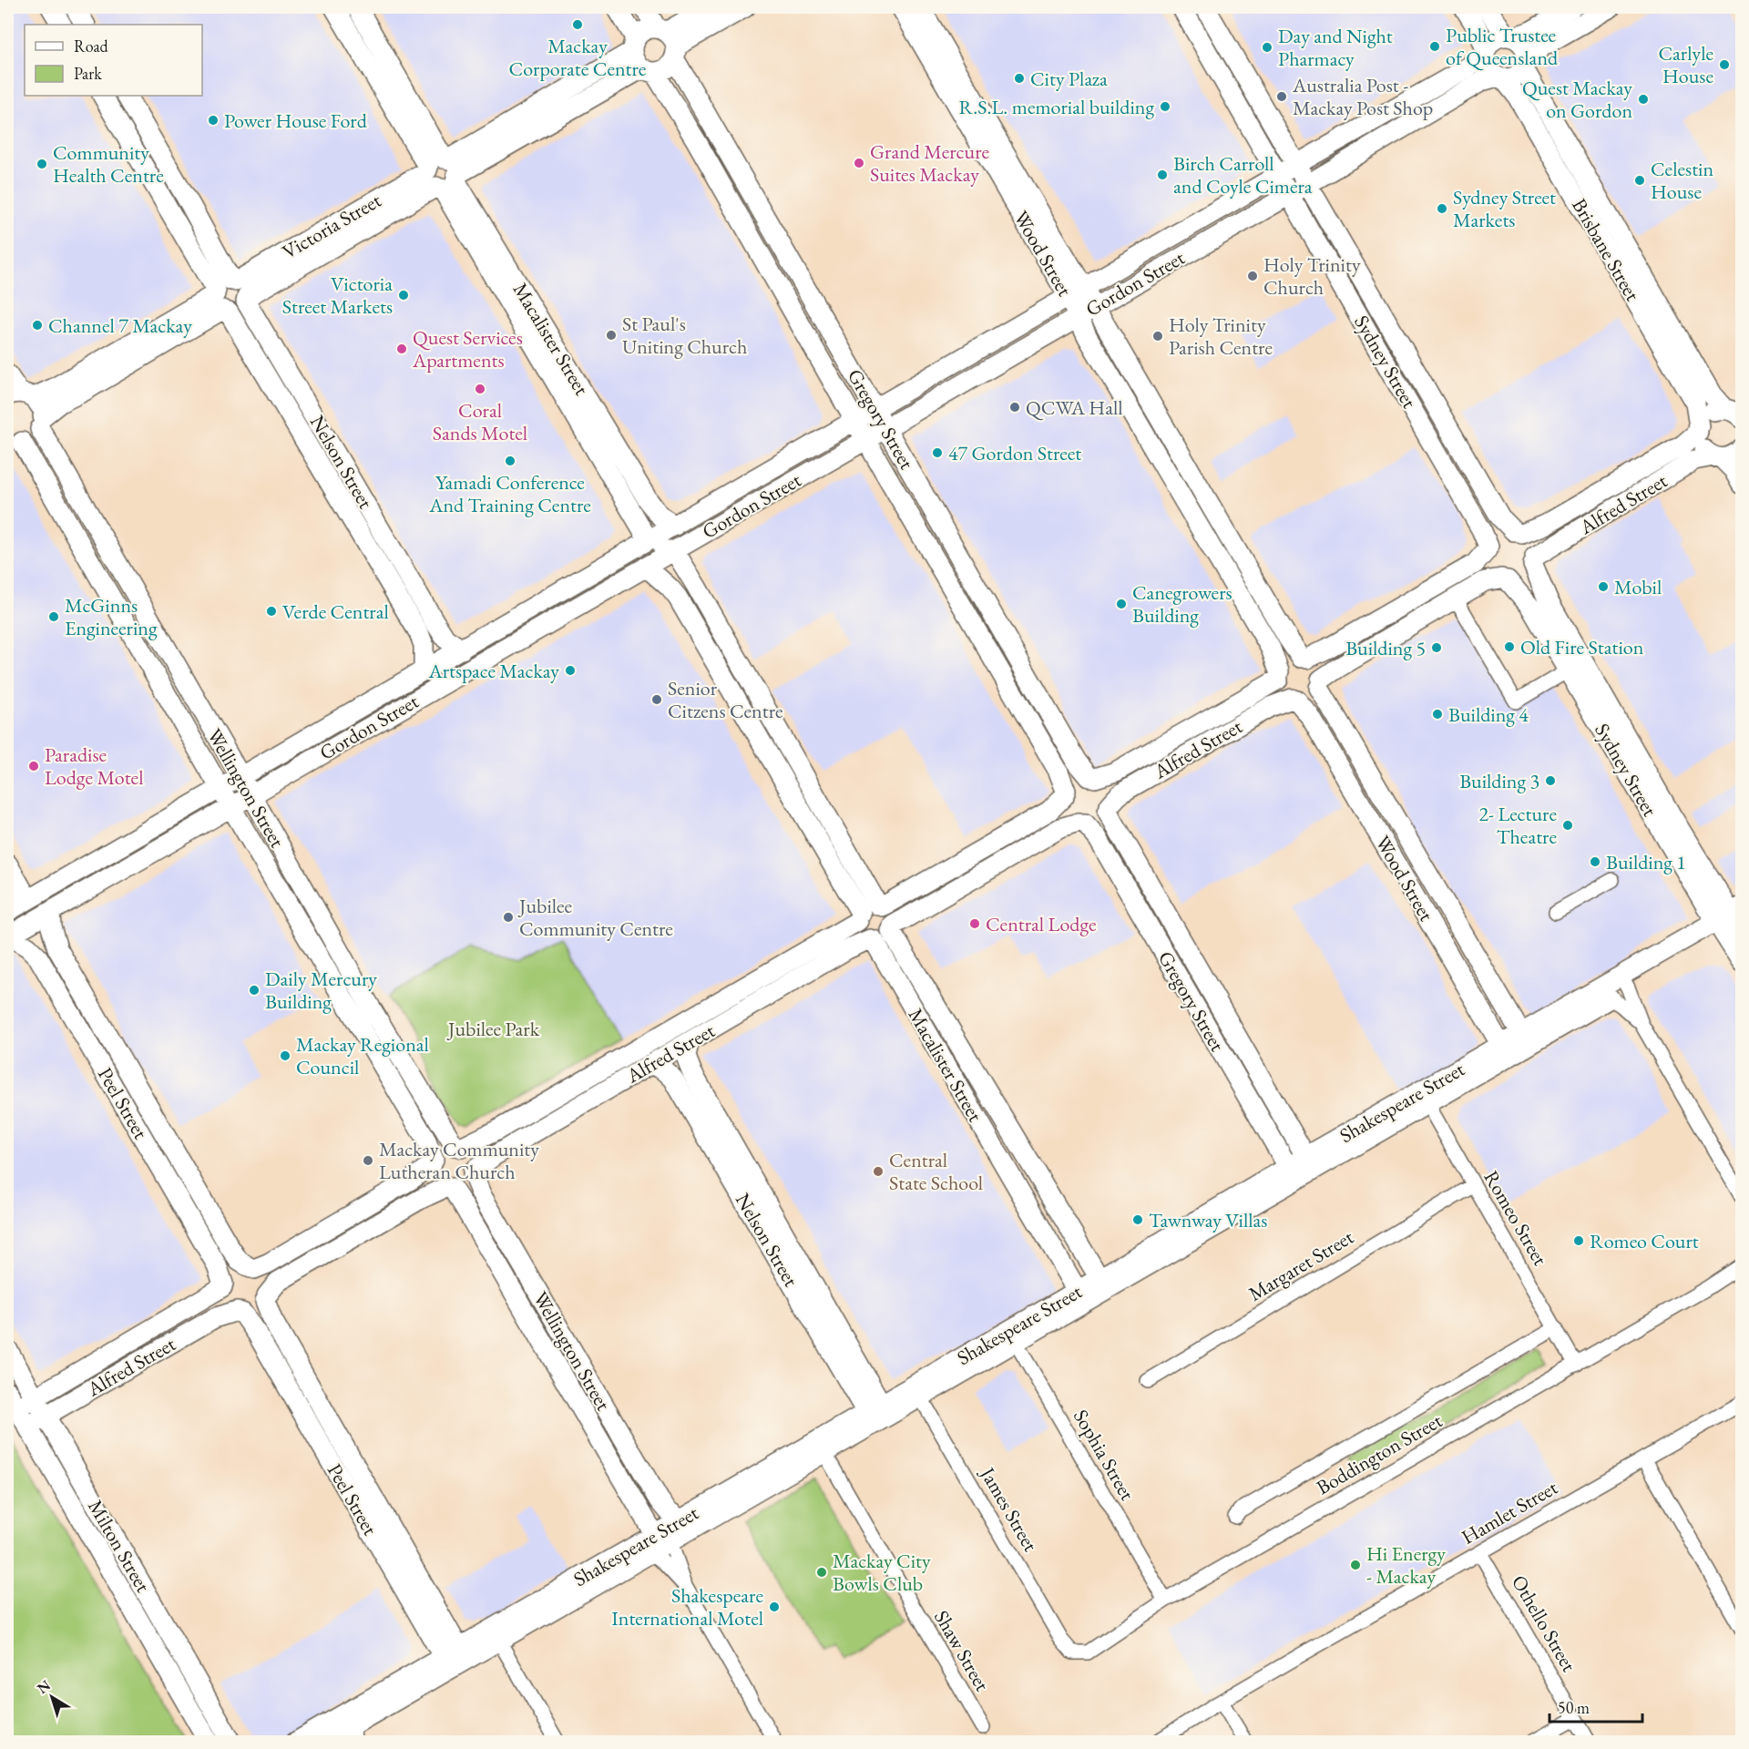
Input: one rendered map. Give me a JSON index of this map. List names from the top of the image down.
{
  "streets": {
    "street": [
      "Victoria Street",
      "Brisbane Street",
      "Wood Street",
      "Gordon Street",
      "Macalister Street",
      "Sydney Street",
      "Gregory Street",
      "Nelson Street",
      "Alfred Street",
      "Wellington Street",
      "Shakespeare Street",
      "Peel Street",
      "Romeo Street",
      "Margaret Street",
      "Boddington Street",
      "Sophia Street",
      "James Street",
      "Hamlet Street",
      "Milton Street",
      "Othello Street",
      "Shaw Street"
    ]
  },
  "crossings": [
    ["Victoria Street", "Macalister Street"],
    ["Victoria Street", "Gregory Street"],
    ["Victoria Street", "Nelson Street"],
    ["Victoria Street", "Wellington Street"],
    ["Brisbane Street", "Gordon Street"],
    ["Brisbane Street", "Alfred Street"],
    ["Wood Street", "Gordon Street"],
    ["Wood Street", "Alfred Street"],
    ["Wood Street", "Shakespeare Street"],
    ["Gordon Street", "Macalister Street"],
    ["Gordon Street", "Sydney Street"],
    ["Gordon Street", "Gregory Street"],
    ["Gordon Street", "Nelson Street"],
    ["Gordon Street", "Wellington Street"],
    ["Gordon Street", "Peel Street"],
    ["Macalister Street", "Alfred Street"],
    ["Macalister Street", "Shakespeare Street"],
    ["Sydney Street", "Alfred Street"],
    ["Sydney Street", "Shakespeare Street"],
    ["Gregory Street", "Alfred Street"],
    ["Gregory Street", "Shakespeare Street"],
    ["Nelson Street", "Alfred Street"],
    ["Nelson Street", "Shakespeare Street"],
    ["Alfred Street", "Wellington Street"],
    ["Alfred Street", "Peel Street"],
    ["Alfred Street", "Milton Street"],
    ["Wellington Street", "Shakespeare Street"],
    ["Shakespeare Street", "Peel Street"],
    ["Shakespeare Street", "Romeo Street"],
    ["Shakespeare Street", "Sophia Street"],
    ["Shakespeare Street", "James Street"],
    ["Shakespeare Street", "Shaw Street"],
    ["Romeo Street", "Margaret Street"],
    ["Romeo Street", "Boddington Street"],
    ["Boddington Street", "Sophia Street"],
    ["Boddington Street", "James Street"],
    ["Hamlet Street", "Othello Street"]
  ],
  "parks": ["Jubilee Park"],
  "places": [
    "Mackay Corporate Centre",
    "Public Trustee of Queensland",
    "Day and Night Pharmacy",
    "Carlyle House",
    "City Plaza",
    "Australia Post - Mackay Post Shop",
    "Quest Mackay on Gordon",
    "R.S.L. memorial building",
    "Power House Ford",
    "Grand Mercure Suites Mackay",
    "Community Health Centre",
    "Birch Carroll and Coyle Cimera",
    "Celestin House",
    "Sydney Street Markets",
    "Holy Trinity Church",
    "Victoria Street Markets",
    "Channel 7 Mackay",
    "St Paul's Uniting Church",
    "Holy Trinity Parish Centre",
    "Quest Services Apartments",
    "Coral Sands Motel",
    "QCWA Hall",
    "47 Gordon Street",
    "Yamadi Conference And Training Centre",
    "Mobil",
    "Canegrowers Building",
    "Verde Central",
    "McGinns Engineering",
    "Old Fire Station",
    "Building 5",
    "Artspace Mackay",
    "Senior Citzens Centre",
    "Building 4",
    "Paradise Lodge Motel",
    "Building 3",
    "2- Lecture Theatre",
    "Building 1",
    "Jubilee Community Centre",
    "Central Lodge",
    "Daily Mercury Building",
    "Mackay Regional Council",
    "Mackay Community Lutheran Church",
    "Central State School",
    "Tawnway Villas",
    "Romeo Court",
    "Hi Energy - Mackay",
    "Mackay City Bowls Club",
    "Shakespeare International Motel"
  ],
  "legend": ["Road", "Park"],
  "scale_bar": "50 m",
  "north": "top left"
}
